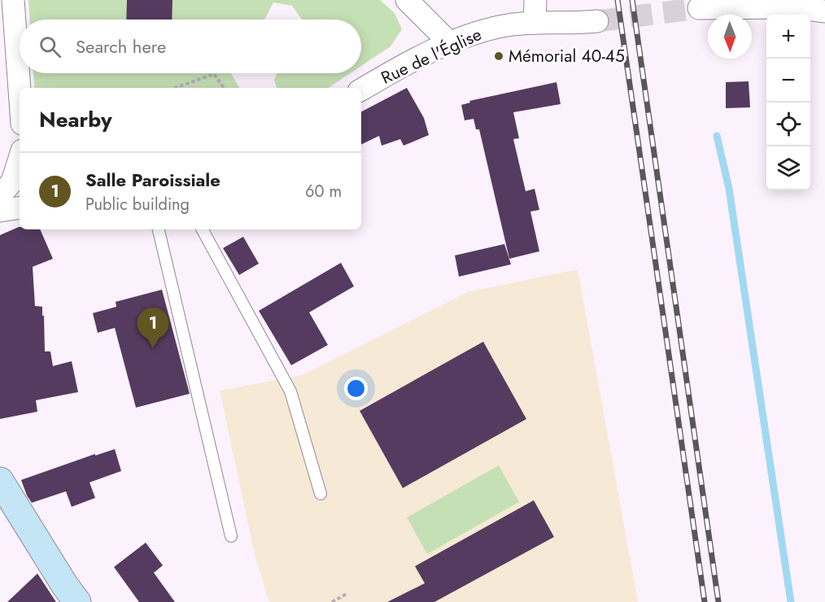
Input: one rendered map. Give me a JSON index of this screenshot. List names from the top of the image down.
{
  "streets": {
    "street": ["Rue de l'Église"]
  },
  "places": ["Mémorial 40-45"],
  "north": "bottom",
  "page": {
    "map_buttons": ["+", "−"],
    "search": "Search here",
    "heading": "Nearby",
    "list": [
      {
        "mark": "1",
        "name": "Salle Paroissiale",
        "note": "Public building",
        "value": "60 m"
      }
    ],
    "pins": "1"
  }
}
